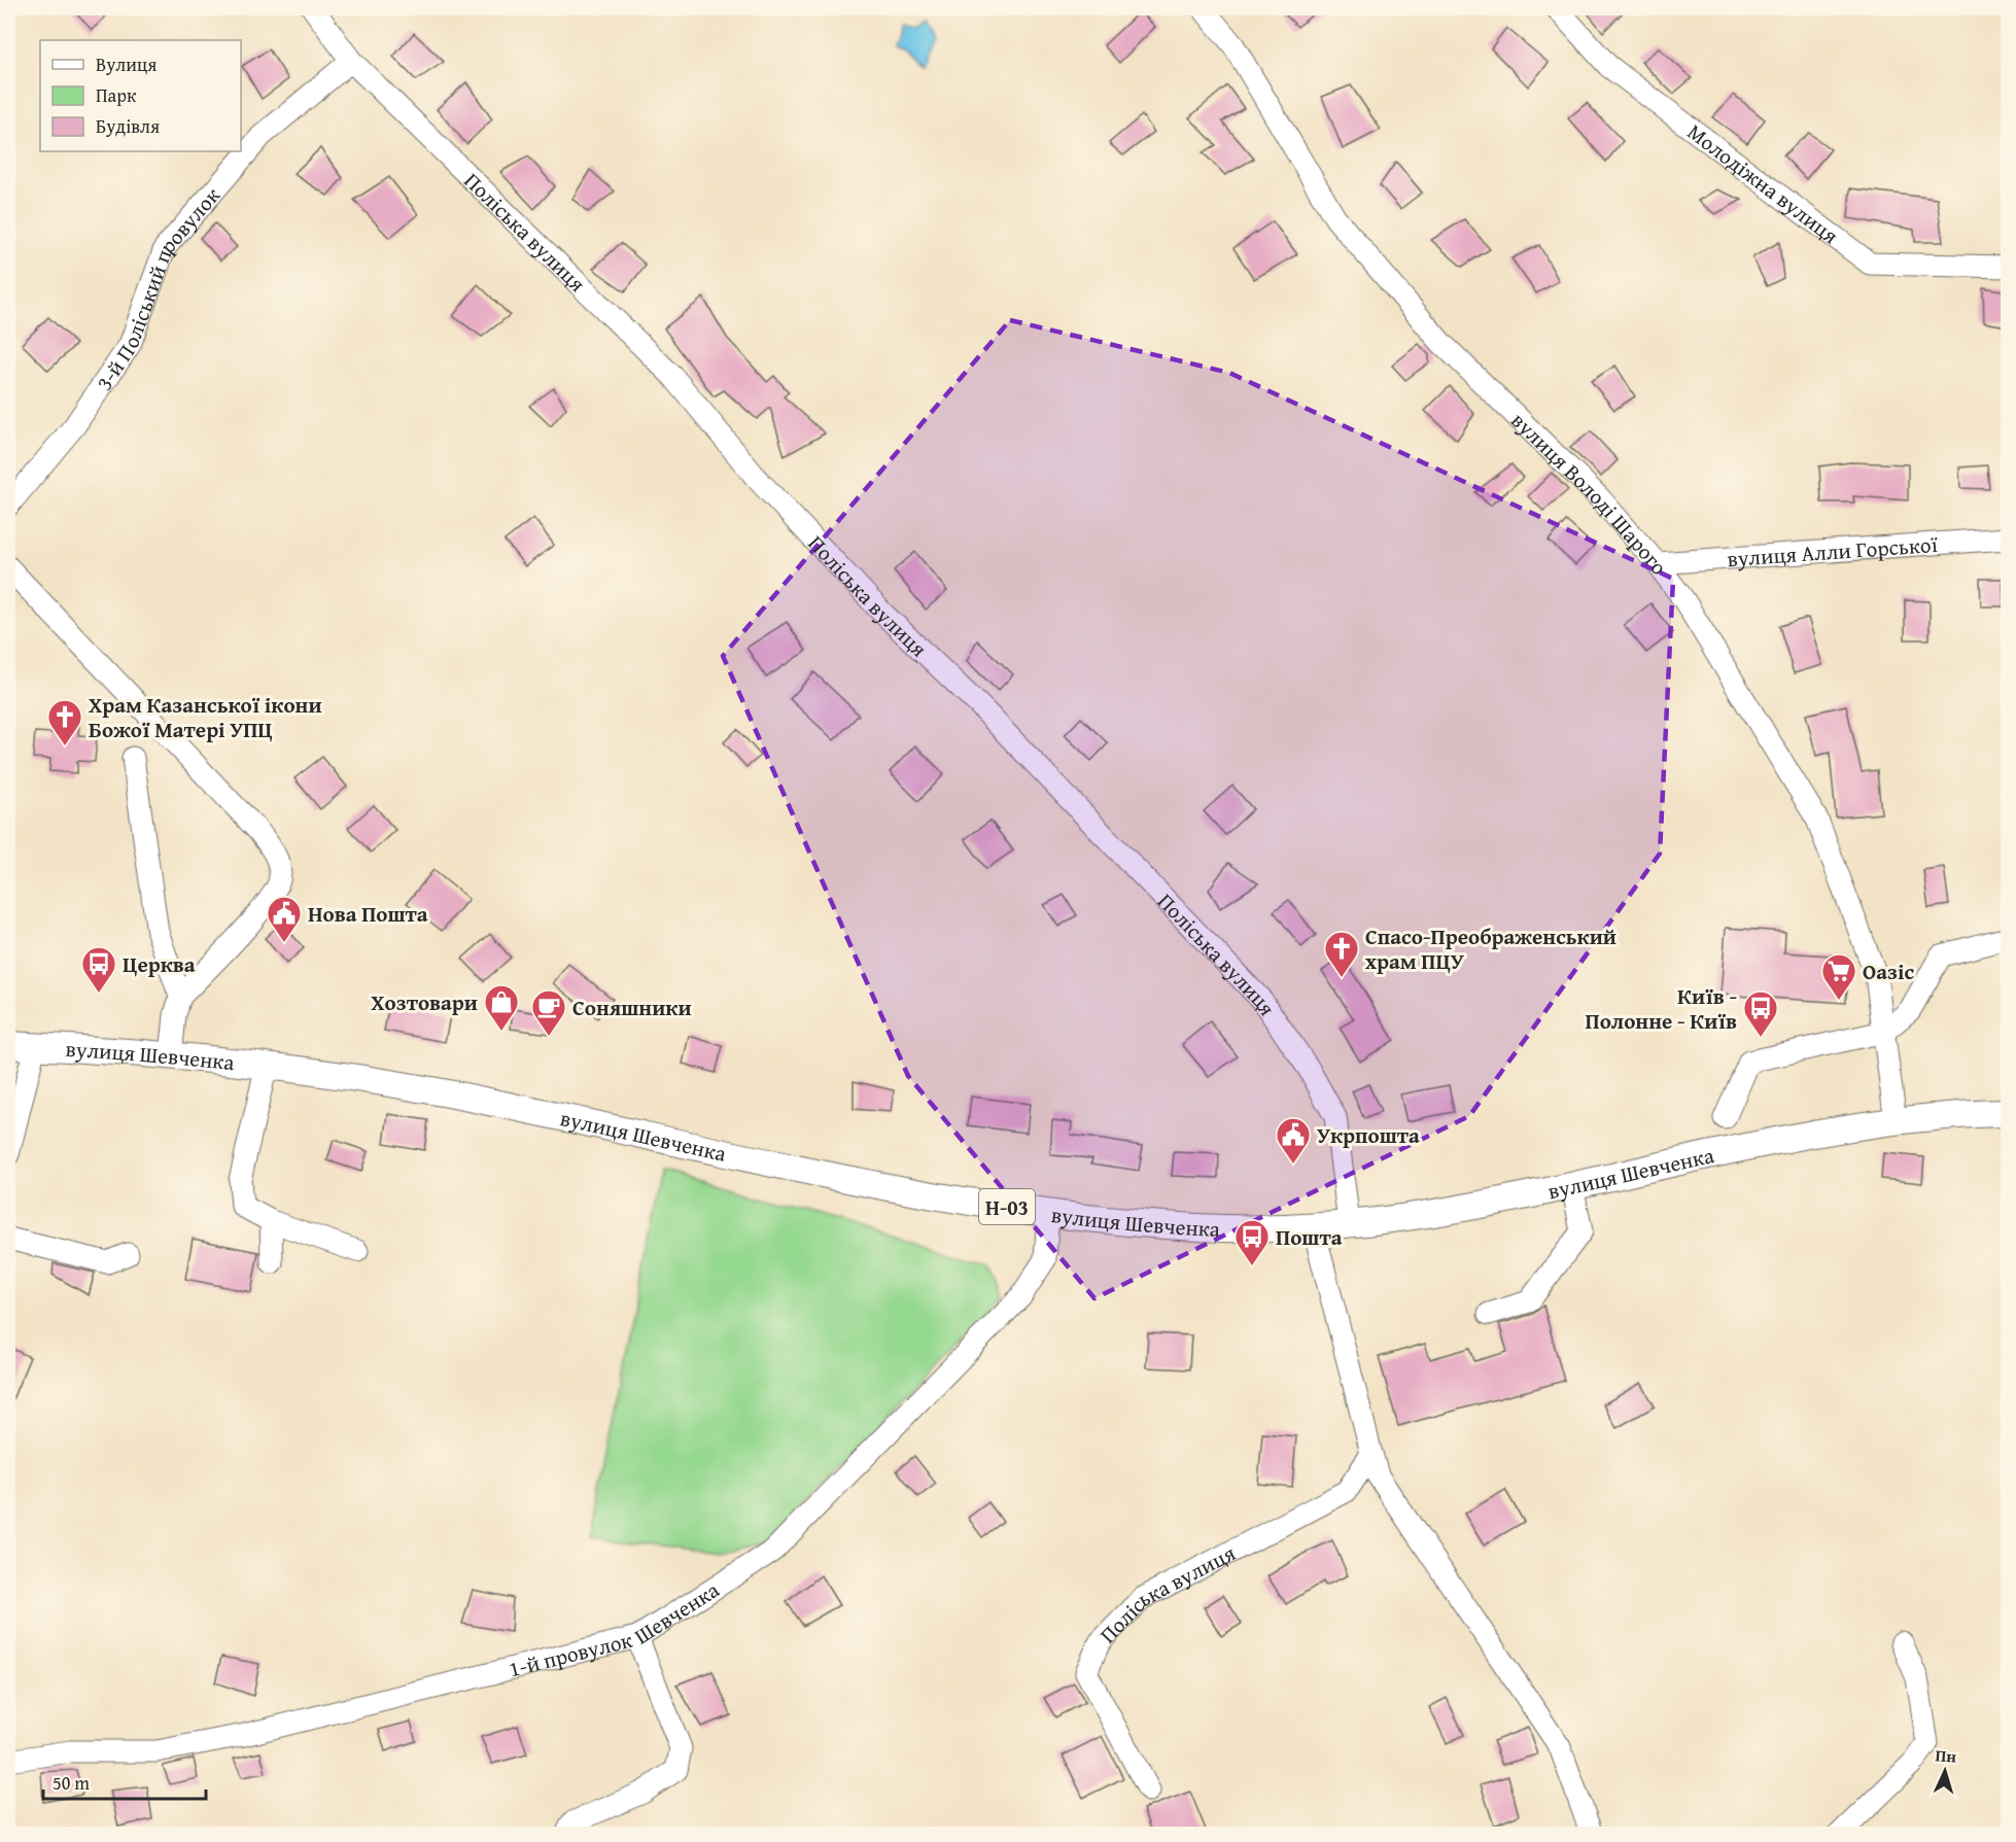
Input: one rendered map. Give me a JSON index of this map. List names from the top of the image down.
{
  "streets": {
    "main road": ["вулиця Шевченка", "Н-03"],
    "street": [
      "Молодіжна вулиця",
      "Поліська вулиця",
      "3-й Поліський провулок",
      "вулиця Володі Шарого",
      "вулиця Алли Горської",
      "1-й провулок Шевченка"
    ]
  },
  "crossings": [
    ["Поліська вулиця", "3-й Поліський провулок"],
    ["Поліська вулиця", "вулиця Шевченка"],
    ["вулиця Володі Шарого", "вулиця Алли Горської"],
    ["вулиця Володі Шарого", "вулиця Шевченка"],
    ["вулиця Шевченка", "1-й провулок Шевченка"]
  ],
  "places": {
    "church": ["Храм Казанської ікони Божої Матері УПЦ", "Спасо-Преображенський храм ПЦУ"],
    "public building": ["Нова Пошта", "Укрпошта"],
    "bus stop": ["Церква", "Київ - Полонне - Київ", "Пошта"],
    "supermarket": ["Оазіс"],
    "shop": ["Хозтовари"],
    "cafe": ["Соняшники"]
  },
  "legend": ["Вулиця", "Парк", "Будівля"],
  "scale_bar": "50 m",
  "north": "top"
}
